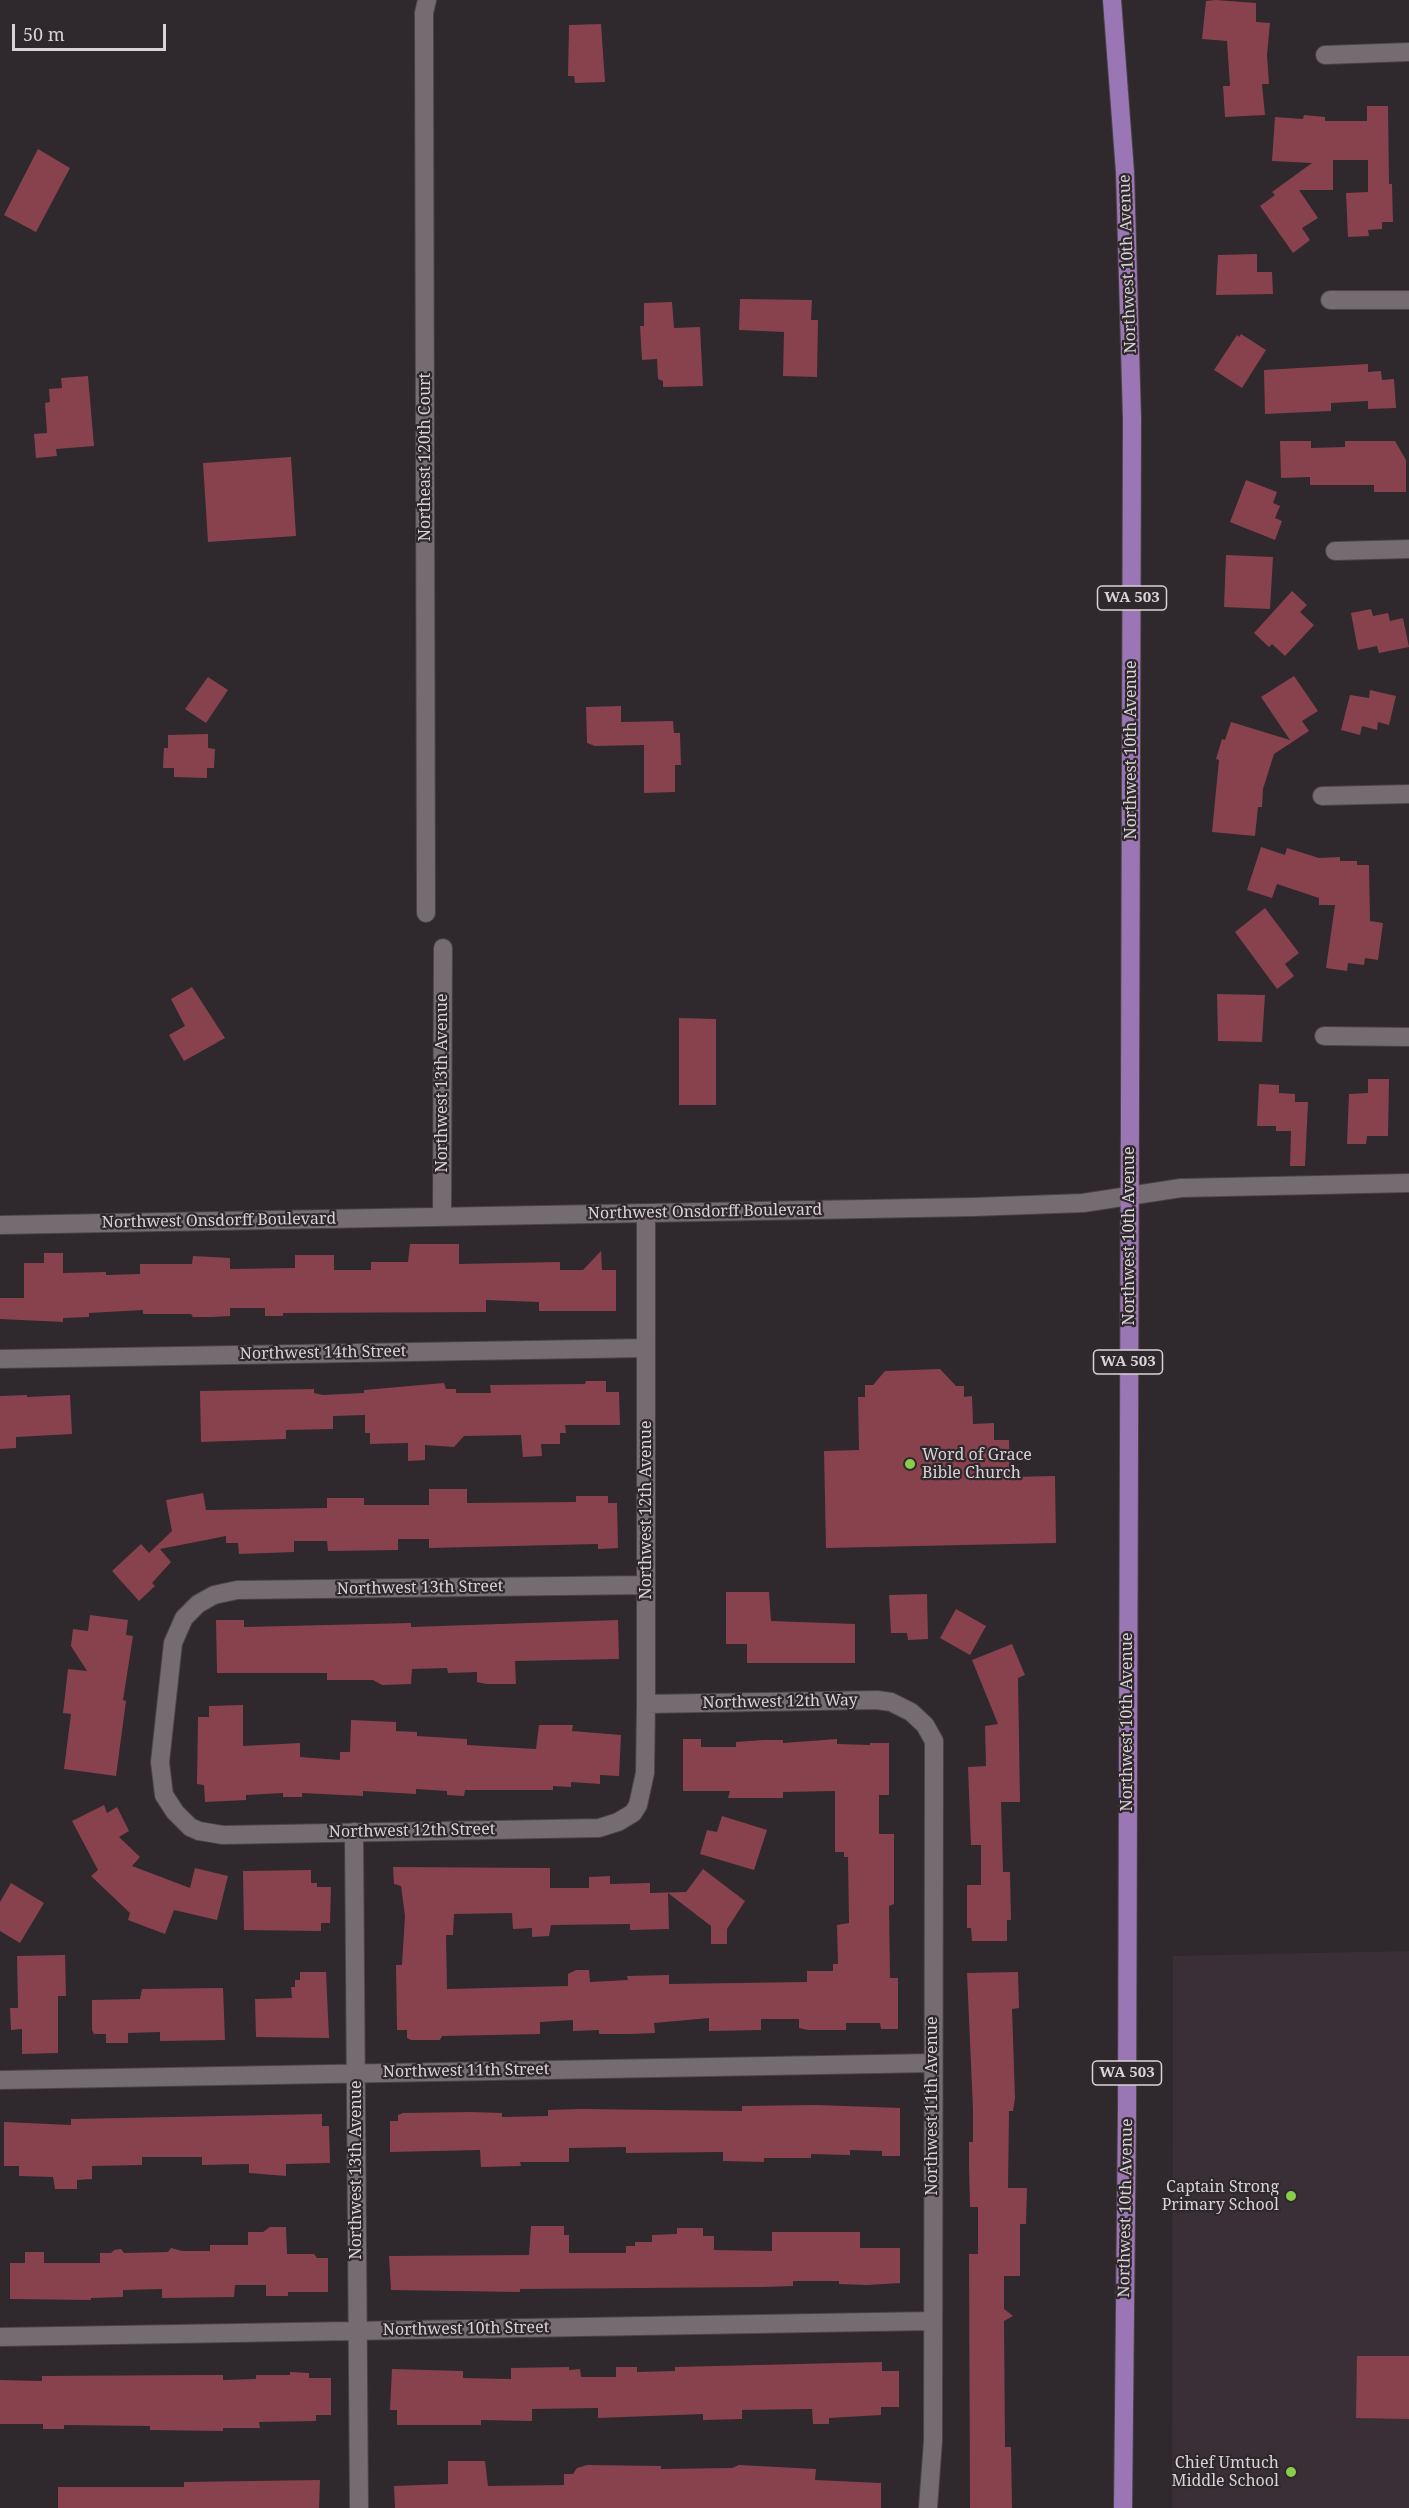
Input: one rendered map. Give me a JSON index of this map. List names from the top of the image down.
{
  "streets": {
    "main road": ["Northwest 10th Avenue", "WA 503"],
    "street": [
      "Northeast 120th Court",
      "Northwest 13th Avenue",
      "Northwest Onsdorff Boulevard",
      "Northwest 14th Street",
      "Northwest 12th Avenue",
      "Northwest 13th Street",
      "Northwest 12th Way",
      "Northwest 12th Street",
      "Northwest 11th Street",
      "Northwest 11th Avenue",
      "Northwest 10th Street"
    ]
  },
  "crossings": [
    ["Northwest 10th Avenue", "Northwest Onsdorff Boulevard"],
    ["Northwest 13th Avenue", "Northwest Onsdorff Boulevard"],
    ["Northwest 13th Avenue", "Northwest 12th Street"],
    ["Northwest 13th Avenue", "Northwest 11th Street"],
    ["Northwest 13th Avenue", "Northwest 10th Street"],
    ["Northwest Onsdorff Boulevard", "Northwest 12th Avenue"],
    ["Northwest 14th Street", "Northwest 12th Avenue"],
    ["Northwest 12th Avenue", "Northwest 13th Street"],
    ["Northwest 12th Avenue", "Northwest 12th Way"],
    ["Northwest 12th Avenue", "Northwest 12th Street"],
    ["Northwest 13th Street", "Northwest 12th Street"],
    ["Northwest 12th Way", "Northwest 11th Avenue"],
    ["Northwest 11th Street", "Northwest 11th Avenue"],
    ["Northwest 11th Avenue", "Northwest 10th Street"]
  ],
  "places": ["Word of Grace Bible Church", "Captain Strong Primary School", "Chief Umtuch Middle School"],
  "scale_bar": "50 m"
}
